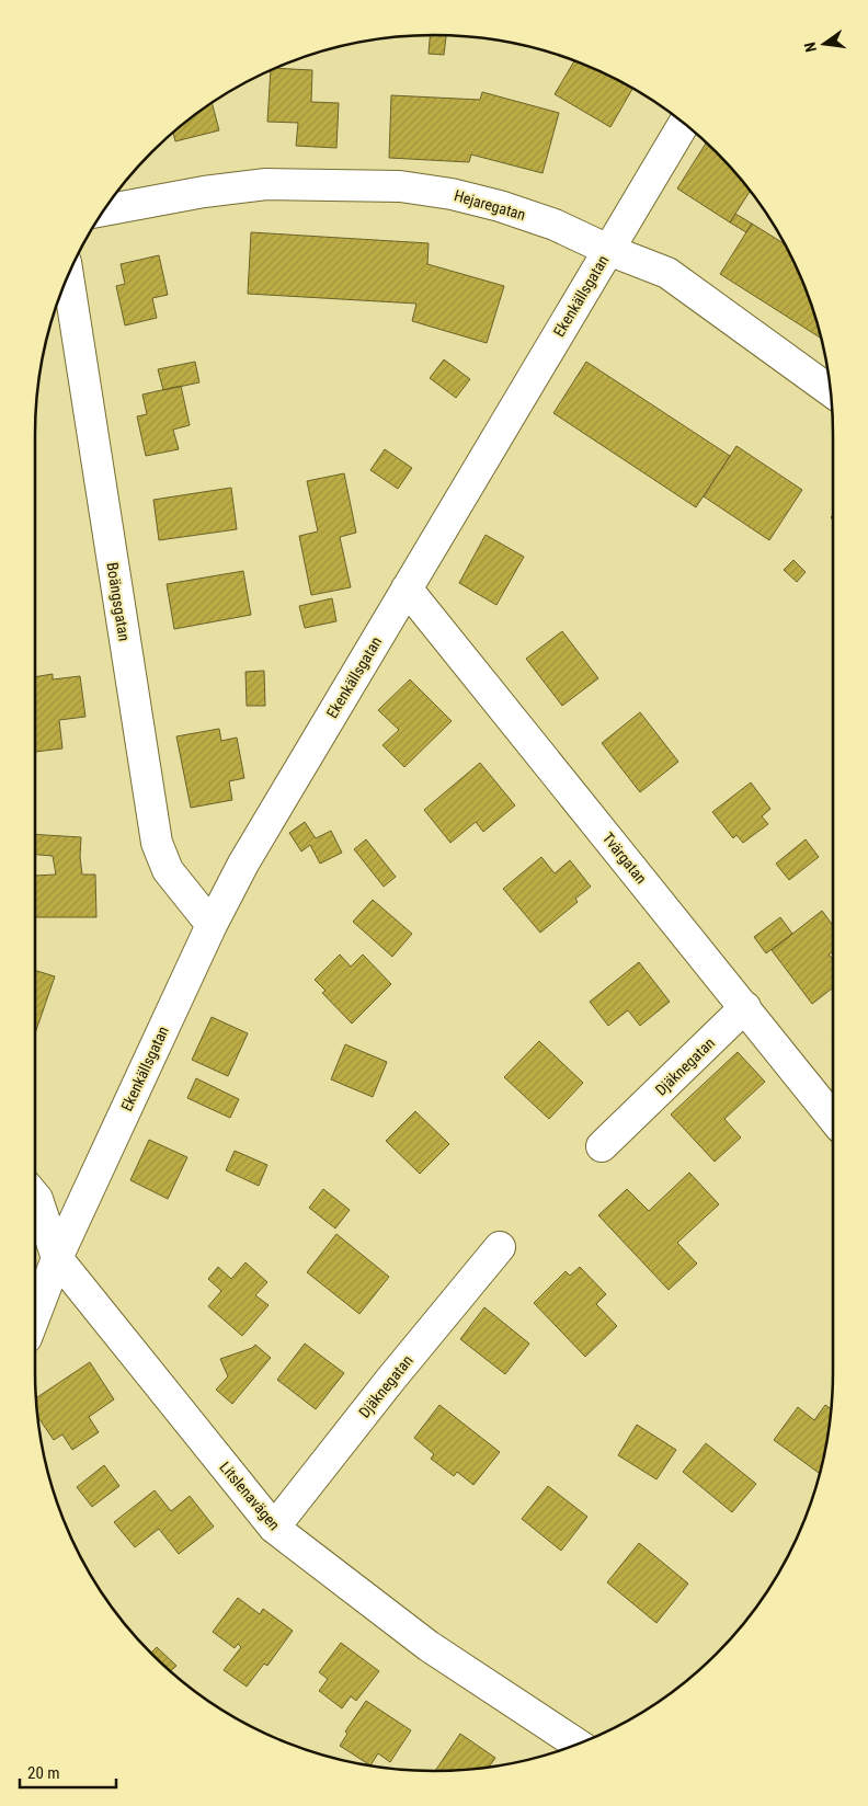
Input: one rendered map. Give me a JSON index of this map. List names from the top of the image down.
{
  "streets": {
    "street": [
      "Hejaregatan",
      "Ekenkällsgatan",
      "Boängsgatan",
      "Tvärgatan",
      "Djäknegatan",
      "Litslenavägen"
    ]
  },
  "crossings": [
    ["Hejaregatan", "Ekenkällsgatan"],
    ["Ekenkällsgatan", "Boängsgatan"],
    ["Ekenkällsgatan", "Tvärgatan"],
    ["Ekenkällsgatan", "Litslenavägen"],
    ["Tvärgatan", "Djäknegatan"],
    ["Djäknegatan", "Litslenavägen"]
  ],
  "scale_bar": "20 m",
  "north": "left"
}
